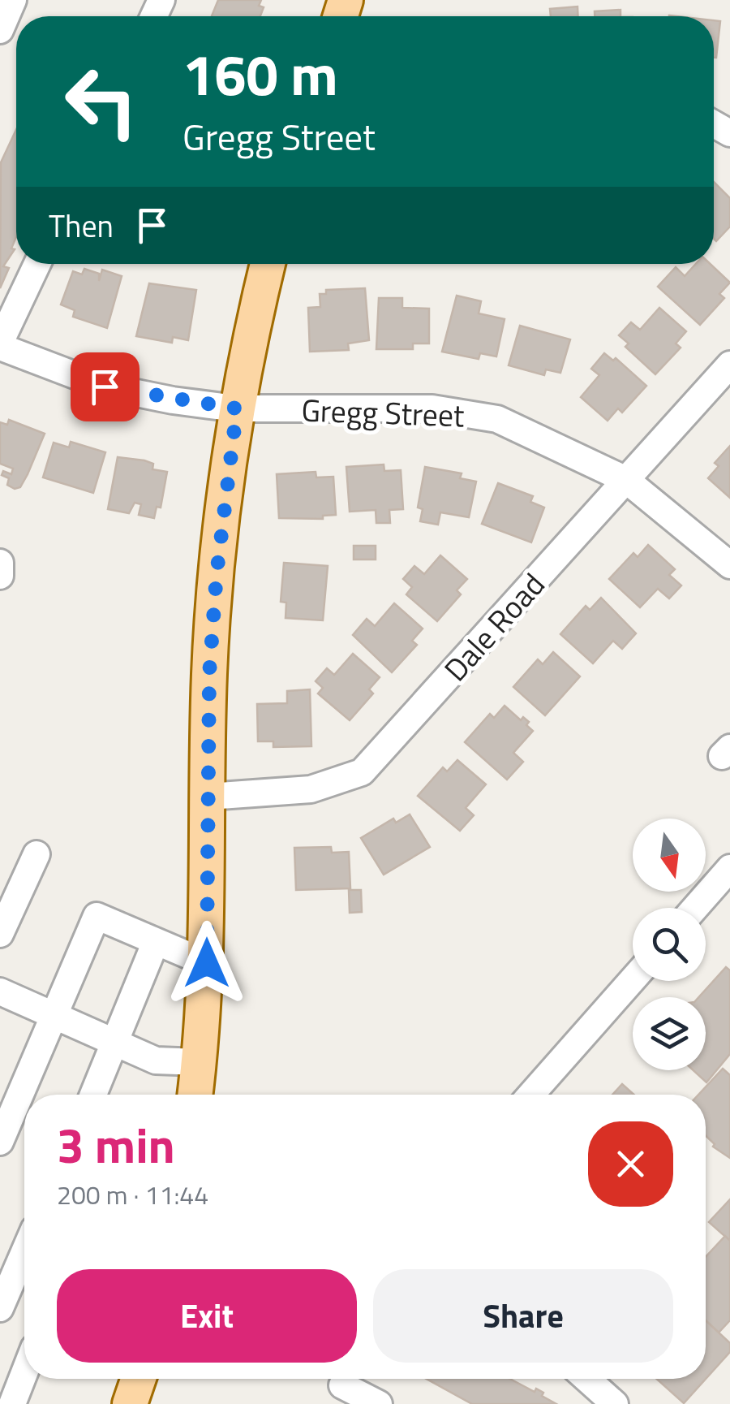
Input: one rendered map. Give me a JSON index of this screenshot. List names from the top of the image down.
{
  "streets": {
    "street": ["Gregg Street", "Dale Road"]
  },
  "crossings": [
    ["Gregg Street", "Dale Road"]
  ],
  "north": "bottom",
  "page": {
    "turn": ["160 m", "Gregg Street"],
    "then": "Then",
    "heading": ["3 min", "200 m · 11:44"],
    "buttons": ["Exit", "Share"]
  }
}
